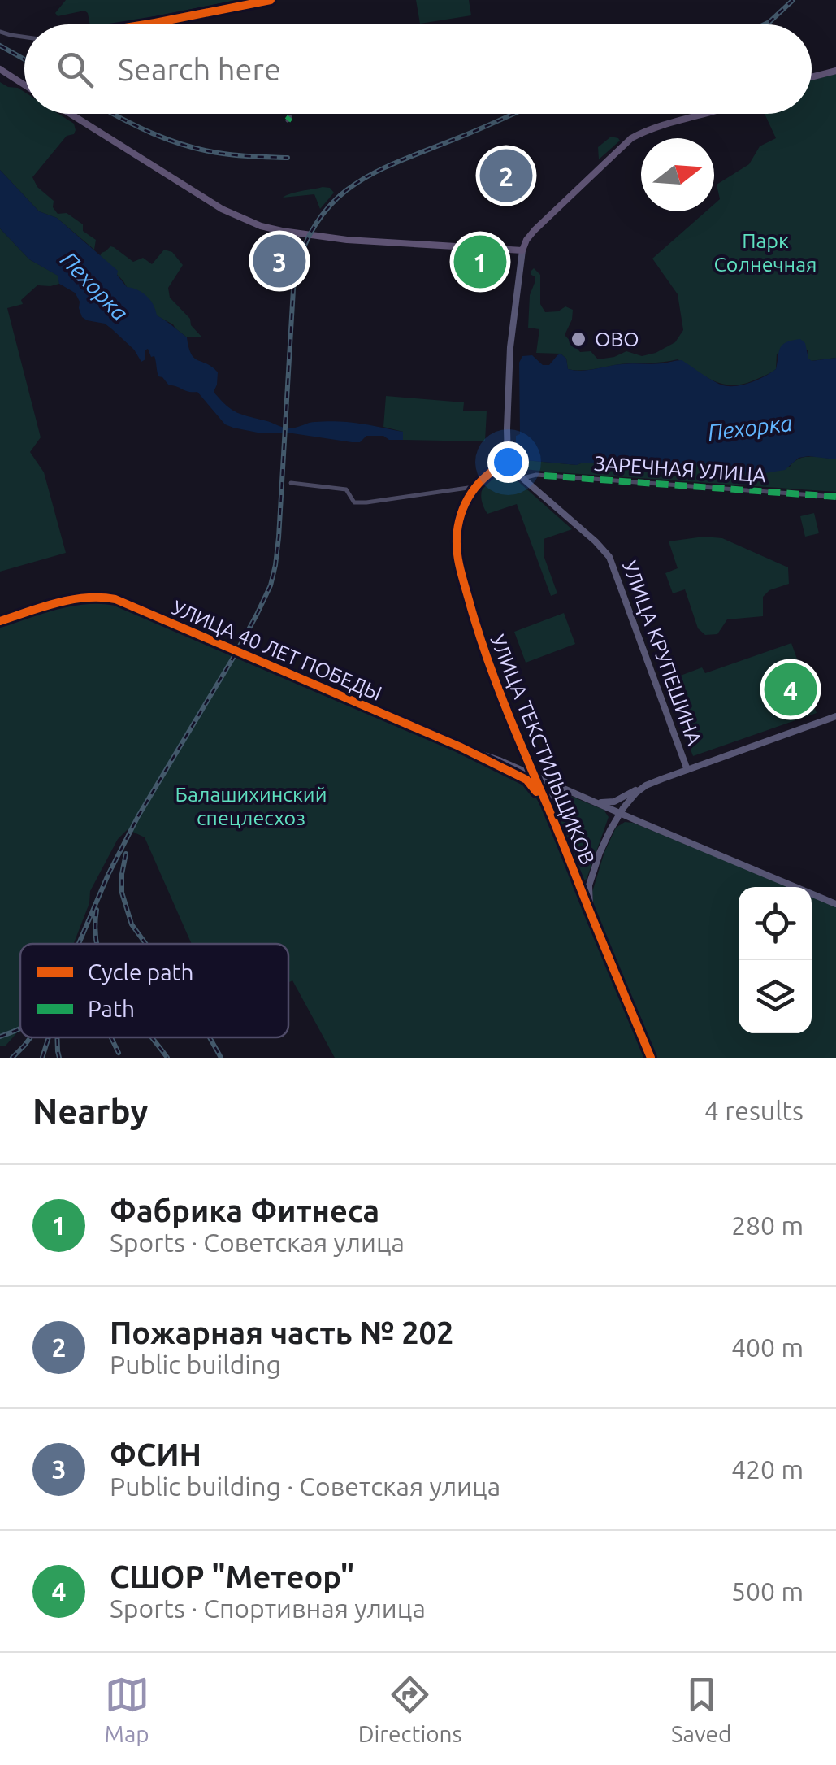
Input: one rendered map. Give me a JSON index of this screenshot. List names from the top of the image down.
{
  "streets": {
    "street": [
      "ЗАРЕЧНАЯ УЛИЦА",
      "УЛИЦА 40 ЛЕТ ПОБЕДЫ",
      "УЛИЦА КРУПЕШИНА",
      "УЛИЦА ТЕКСТИЛЬЩИКОВ"
    ]
  },
  "crossings": [
    ["ЗАРЕЧНАЯ УЛИЦА", "УЛИЦА КРУПЕШИНА"],
    ["УЛИЦА 40 ЛЕТ ПОБЕДЫ", "УЛИЦА ТЕКСТИЛЬЩИКОВ"]
  ],
  "water": ["Пехорка"],
  "parks": ["Парк Солнечная", "Балашихинский спецлесхоз"],
  "places": ["ОВО"],
  "legend": ["Cycle path", "Path"],
  "north": "right",
  "page": {
    "search": "Search here",
    "pins": [
      "2",
      "3",
      "1",
      "4"
    ],
    "heading": ["Nearby", "4 results"],
    "list": [
      {
        "mark": "1",
        "name": "Фабрика Фитнеса",
        "note": "Sports · Советская улица",
        "value": "280 m"
      },
      {
        "mark": "2",
        "name": "Пожарная часть № 202",
        "note": "Public building",
        "value": "400 m"
      },
      {
        "mark": "3",
        "name": "ФСИН",
        "note": "Public building · Советская улица",
        "value": "420 m"
      },
      {
        "mark": "4",
        "name": "СШОР \"Метеор\"",
        "note": "Sports · Спортивная улица",
        "value": "500 m"
      }
    ],
    "nav": ["Map", "Directions", "Saved"]
  }
}
